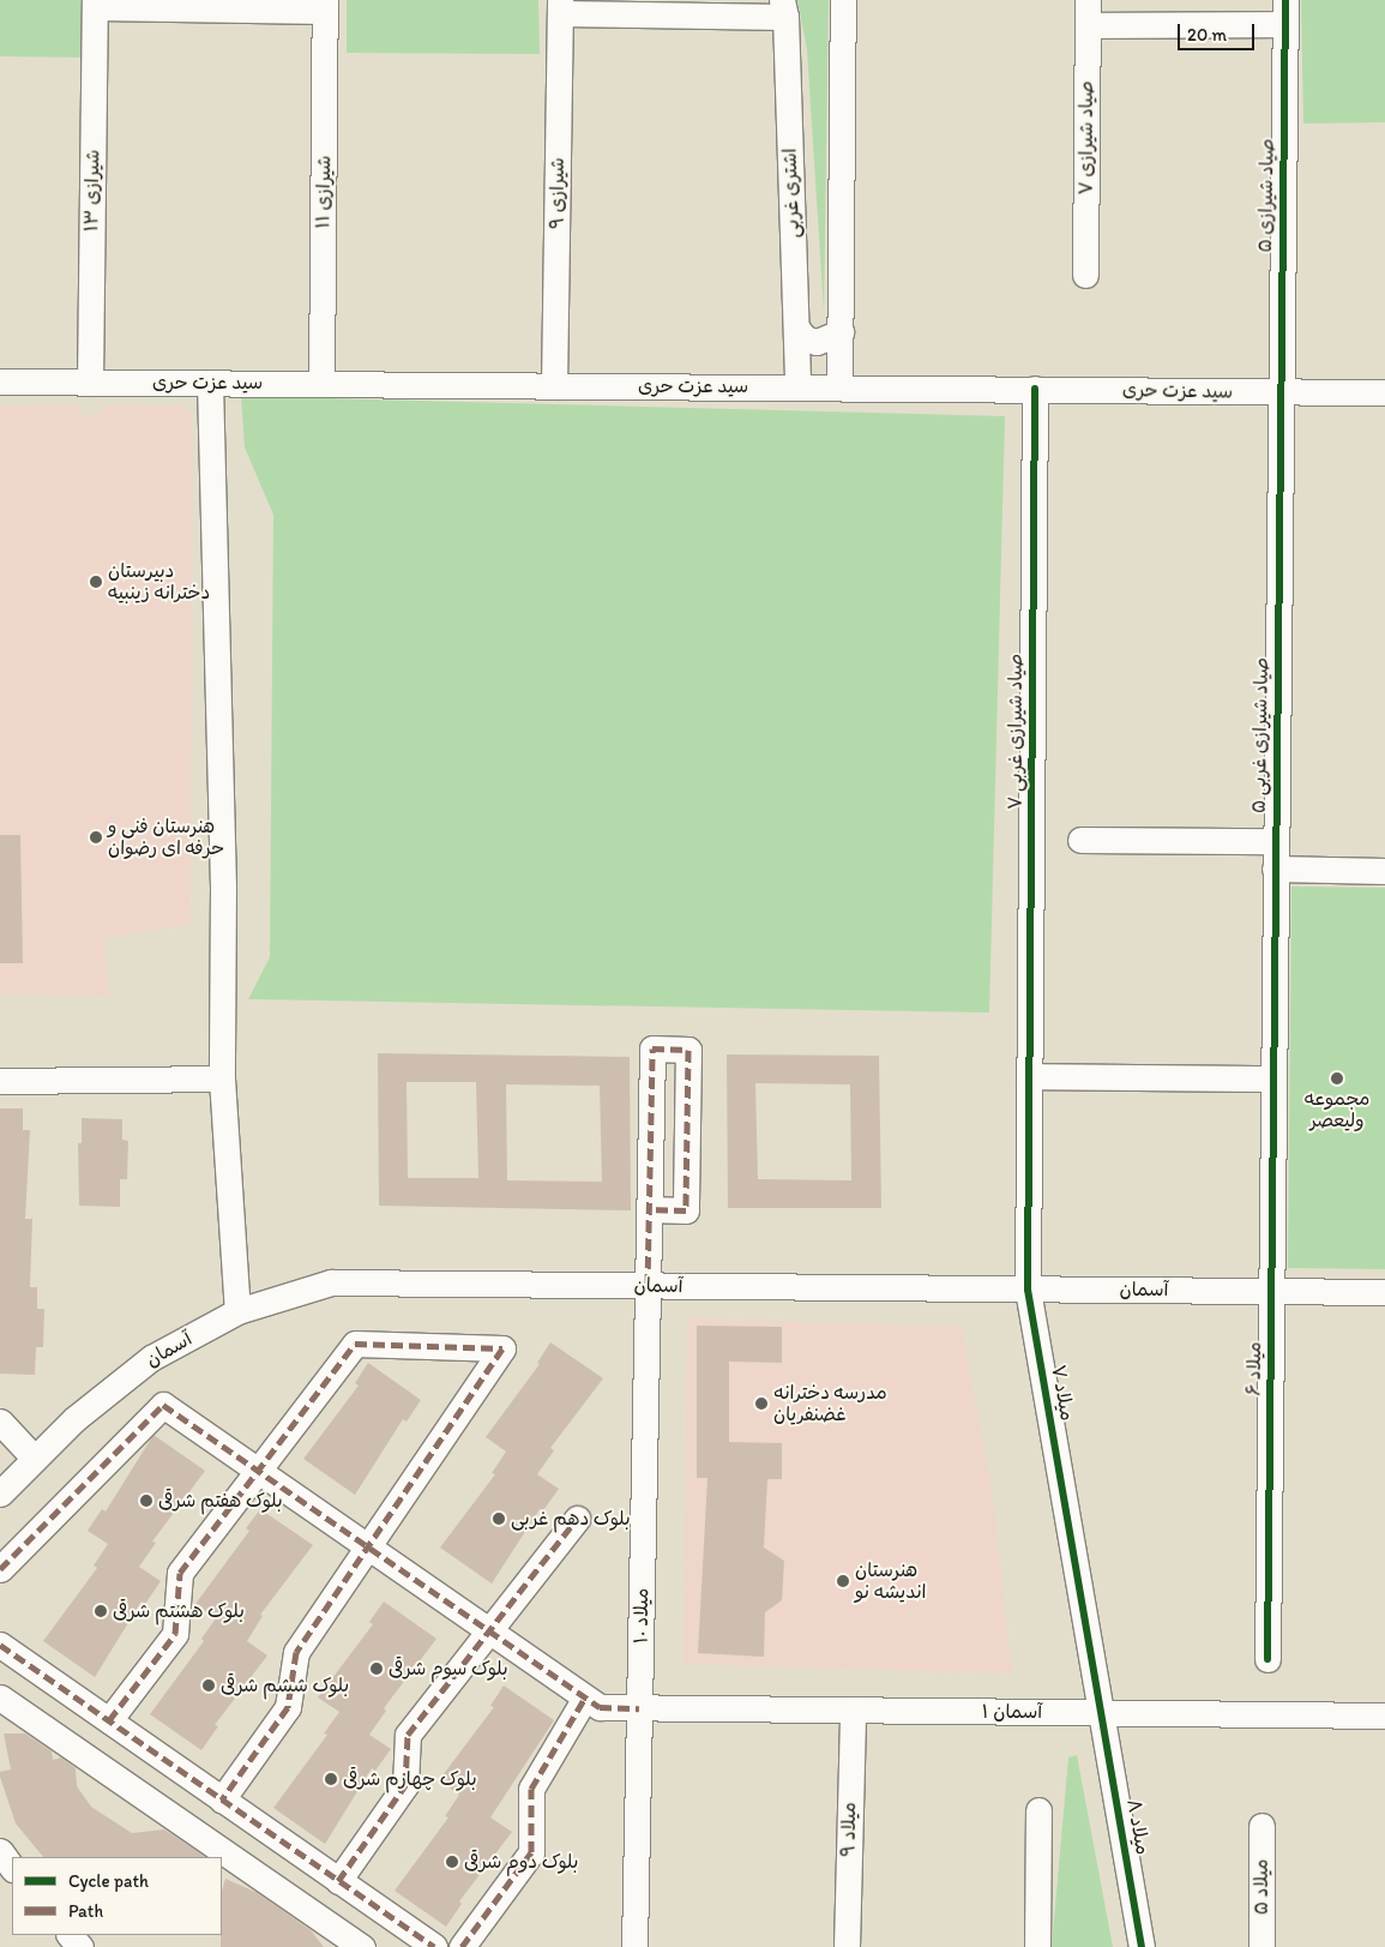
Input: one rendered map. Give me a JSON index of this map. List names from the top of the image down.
{
  "streets": {
    "street": [
      "صیاد شیرازی ۷",
      "شیرازی ۱۳",
      "شیرازی ۱۱",
      "شیرازی ۹",
      "اشتری غربی",
      "صیاد شیرازی ۵",
      "سید عزت حری",
      "صیاد شیرازی غربی ۷",
      "صیاد شیرازی غربی ۵",
      "آسمان",
      "میلاد ۶",
      "میلاد ۷",
      "میلاد ۱۰",
      "آسمان ۱",
      "میلاد ۸",
      "میلاد ۹",
      "میلاد ۵"
    ]
  },
  "crossings": [
    ["شیرازی ۱۳", "سید عزت حری"],
    ["شیرازی ۱۱", "سید عزت حری"],
    ["شیرازی ۹", "سید عزت حری"],
    ["اشتری غربی", "سید عزت حری"],
    ["صیاد شیرازی ۵", "سید عزت حری"],
    ["صیاد شیرازی ۵", "صیاد شیرازی غربی ۵"],
    ["سید عزت حری", "صیاد شیرازی غربی ۷"],
    ["سید عزت حری", "صیاد شیرازی غربی ۵"],
    ["صیاد شیرازی غربی ۷", "میلاد ۷"],
    ["صیاد شیرازی غربی ۵", "میلاد ۶"],
    ["آسمان", "میلاد ۶"],
    ["آسمان", "میلاد ۷"],
    ["آسمان", "میلاد ۱۰"],
    ["میلاد ۷", "آسمان ۱"],
    ["میلاد ۷", "میلاد ۸"],
    ["میلاد ۱۰", "آسمان ۱"],
    ["آسمان ۱", "میلاد ۸"],
    ["آسمان ۱", "میلاد ۹"]
  ],
  "places": [
    "دبیرستان دخترانه زینبیه",
    "هنرستان فنی و حرفه ای رضوان",
    "مجموعه ولیعصر",
    "مدرسه دخترانه غضنفریان",
    "بلوک هفتم شرقی",
    "بلوک دهم غربی",
    "هنرستان اندیشه نو",
    "بلوک هشتم شرقی",
    "بلوک سوم شرقی",
    "بلوک ششم شرقی",
    "بلوک چهارم شرقی",
    "بلوک دوم شرقی"
  ],
  "legend": ["Cycle path", "Path"],
  "scale_bar": "20 m"
}
